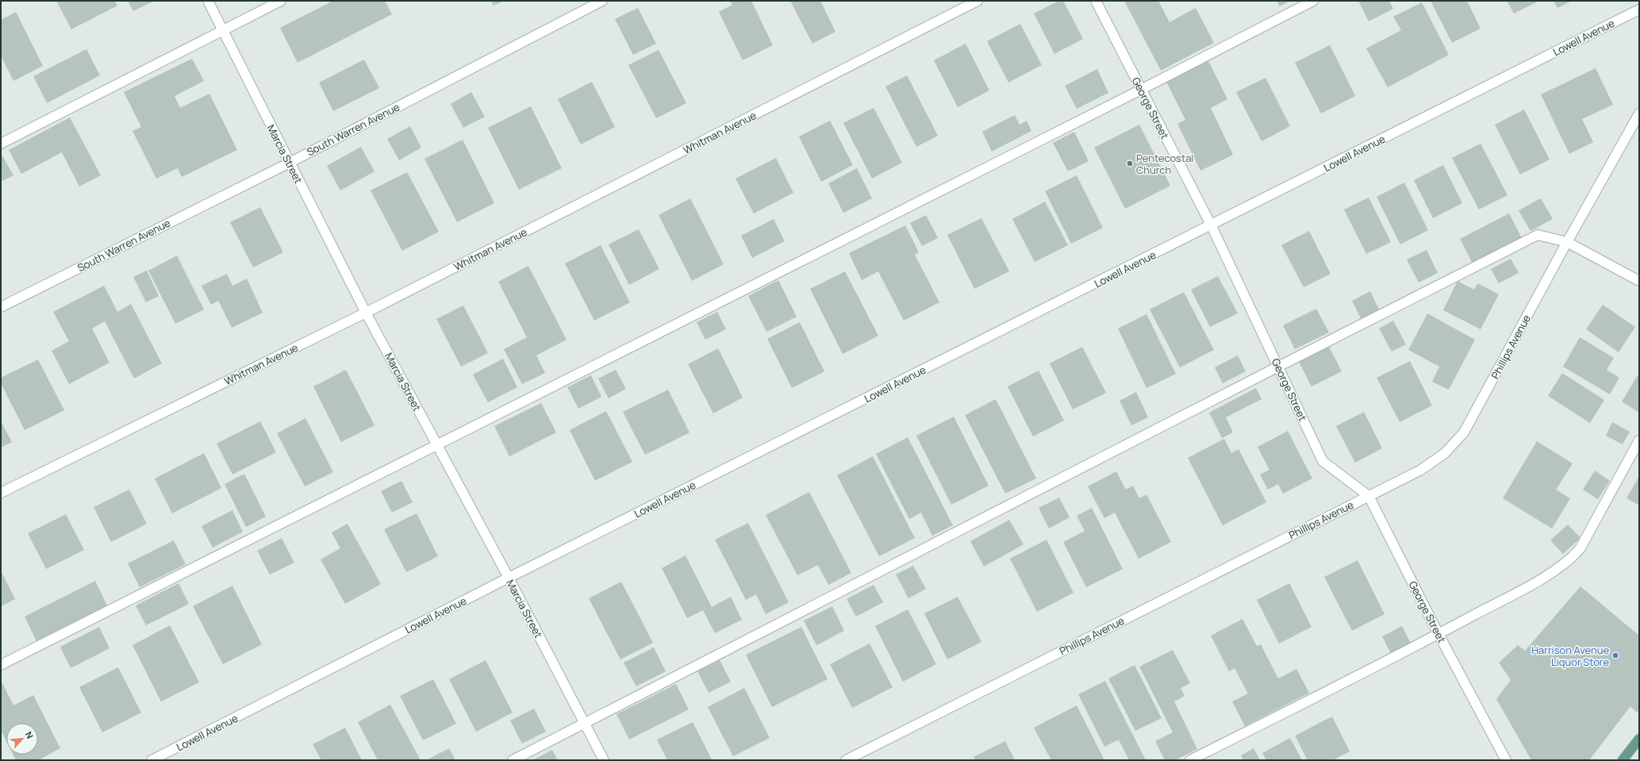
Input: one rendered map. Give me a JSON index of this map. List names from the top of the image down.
{
  "streets": {
    "street": [
      "Lowell Avenue",
      "George Street",
      "South Warren Avenue",
      "Whitman Avenue",
      "Marcia Street",
      "Phillips Avenue"
    ]
  },
  "crossings": [
    ["Lowell Avenue", "George Street"],
    ["Lowell Avenue", "Marcia Street"],
    ["George Street", "Phillips Avenue"],
    ["South Warren Avenue", "Marcia Street"],
    ["Whitman Avenue", "Marcia Street"]
  ],
  "places": ["Pentecostal Church", "Harrison Avenue Liquor Store"],
  "north": "top right"
}
